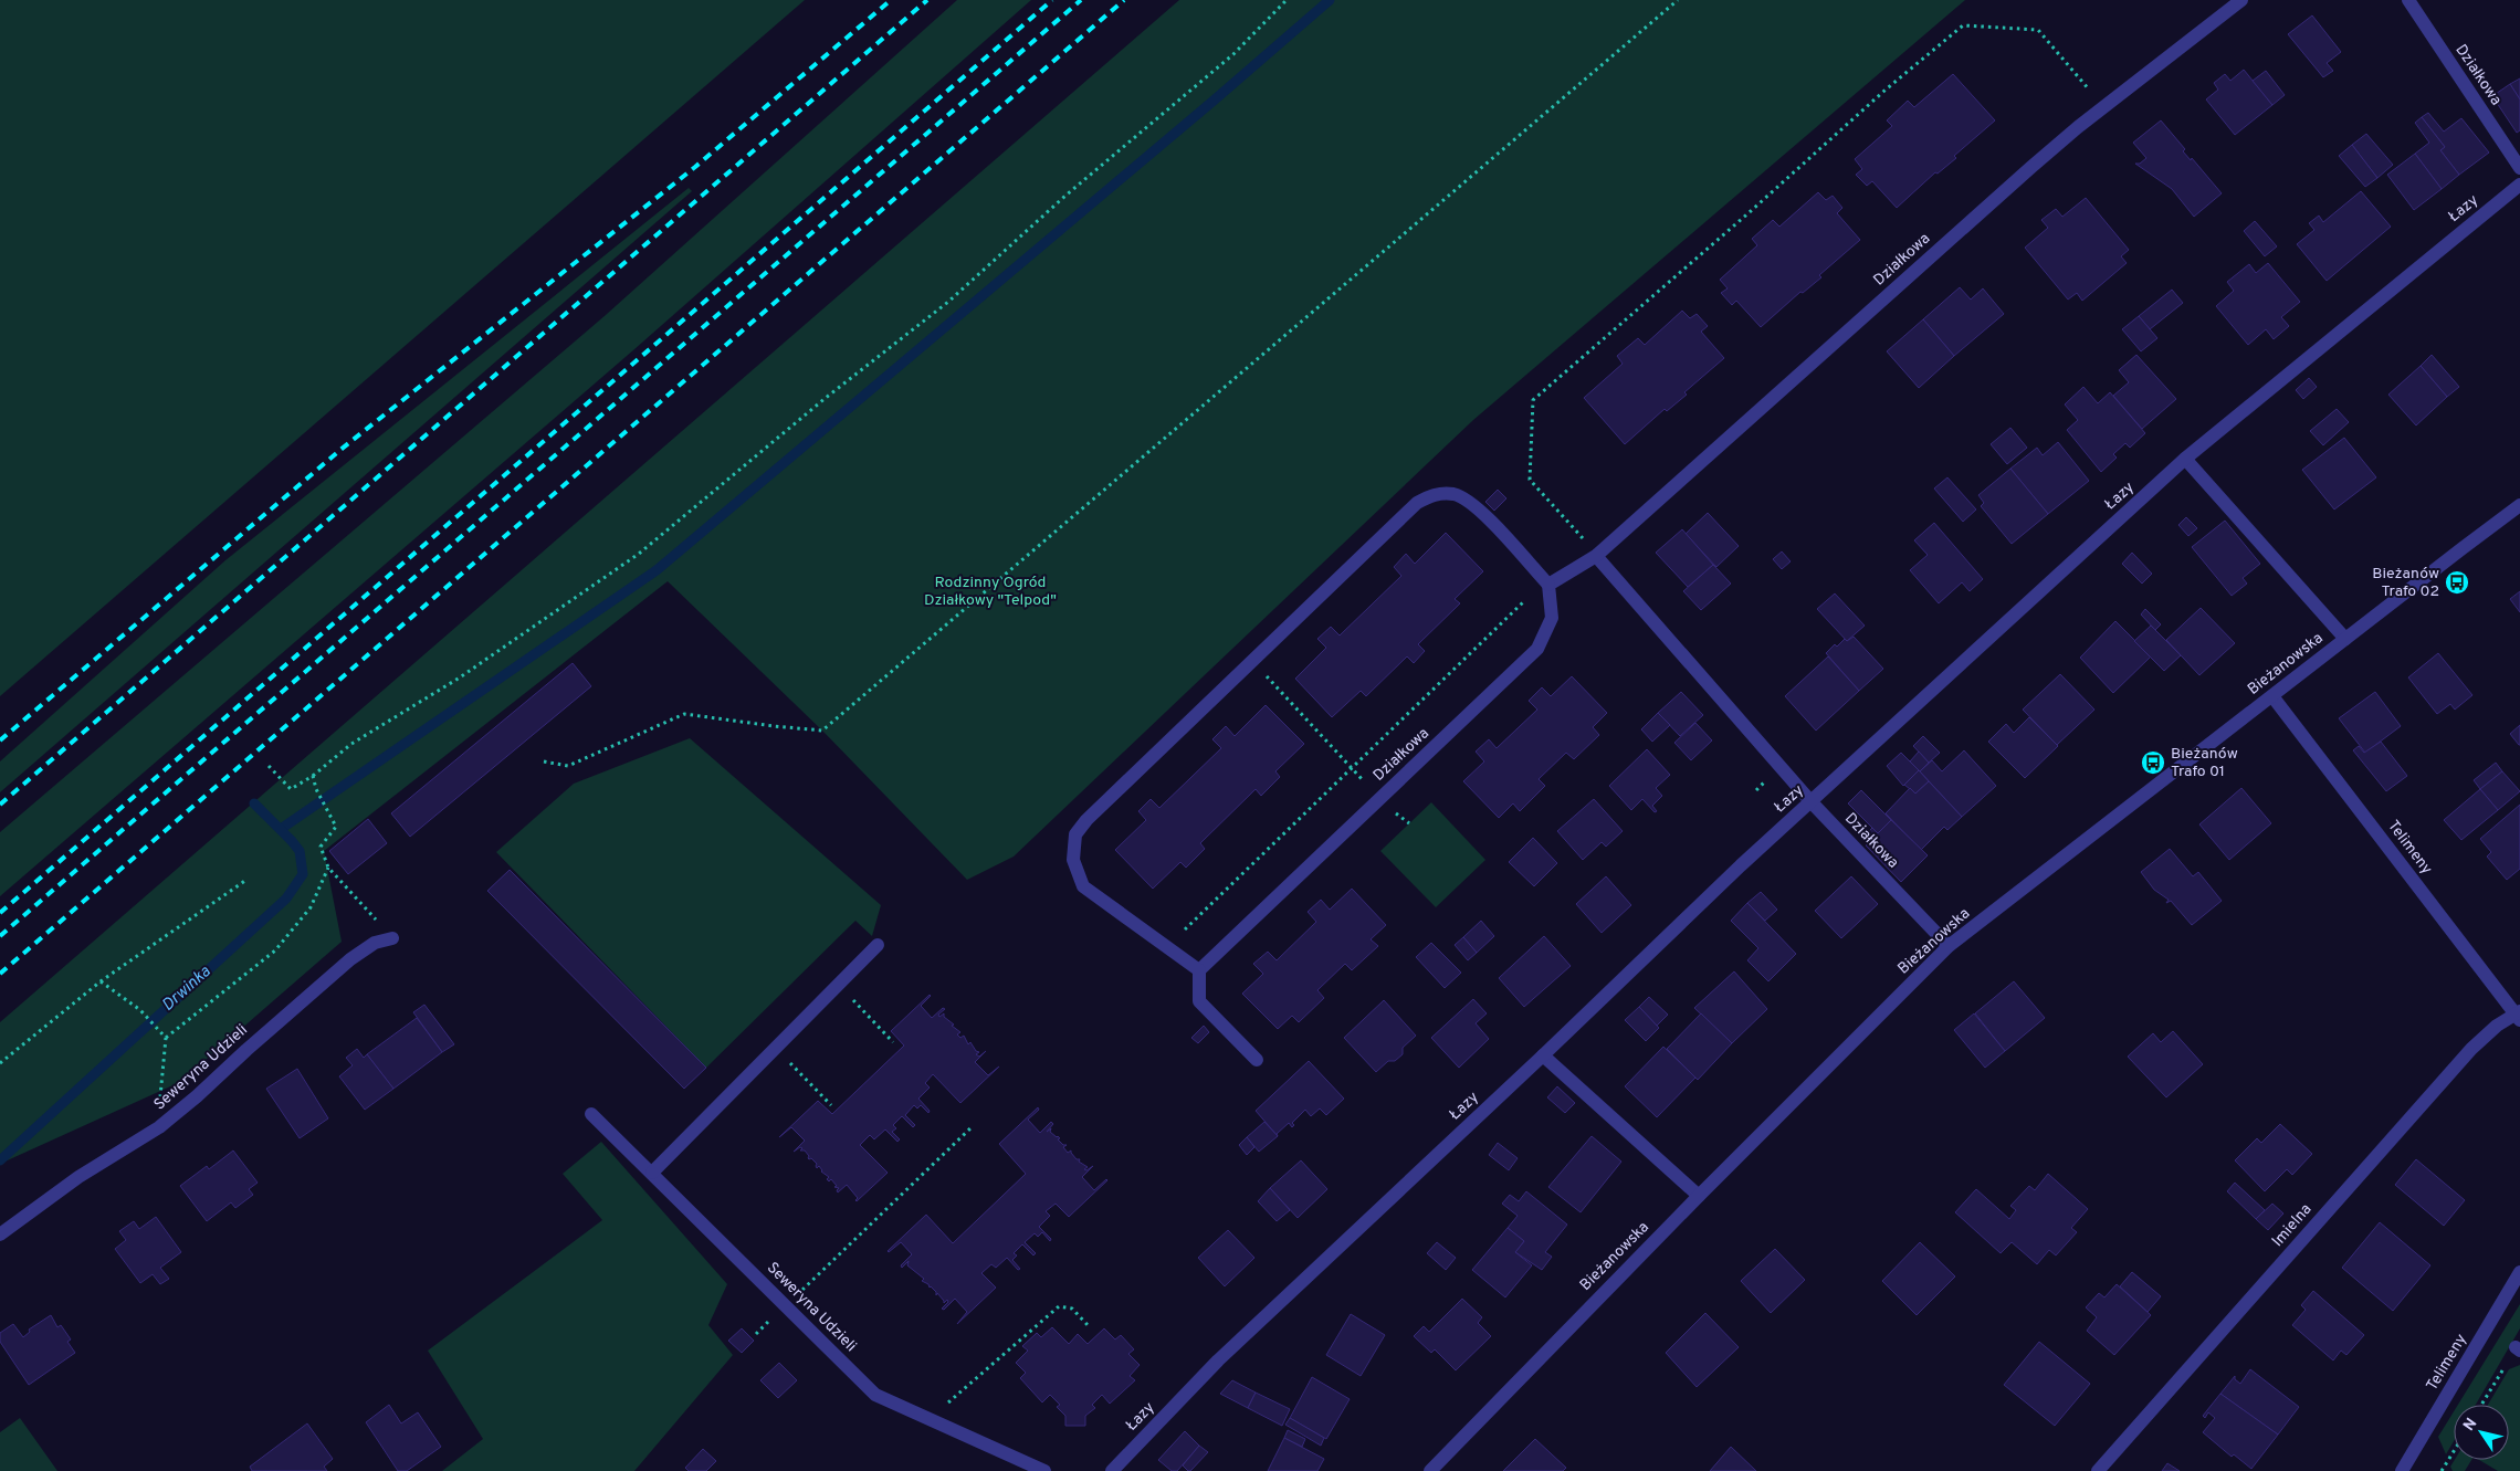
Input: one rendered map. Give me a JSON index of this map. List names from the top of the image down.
{
  "streets": {
    "street": [
      "Działkowa",
      "Łazy",
      "Bieżanowska",
      "Telimeny",
      "Seweryna Udzieli",
      "Imielna"
    ]
  },
  "crossings": [
    ["Działkowa", "Łazy"],
    ["Działkowa", "Bieżanowska"],
    ["Bieżanowska", "Telimeny"],
    ["Telimeny", "Imielna"]
  ],
  "water": ["Drwinka"],
  "parks": ["Rodzinny Ogród Działkowy \"Telpod\""],
  "places": {
    "bus stop": ["Bieżanów Trafo 02", "Bieżanów Trafo 01"]
  },
  "north": "top left"
}
